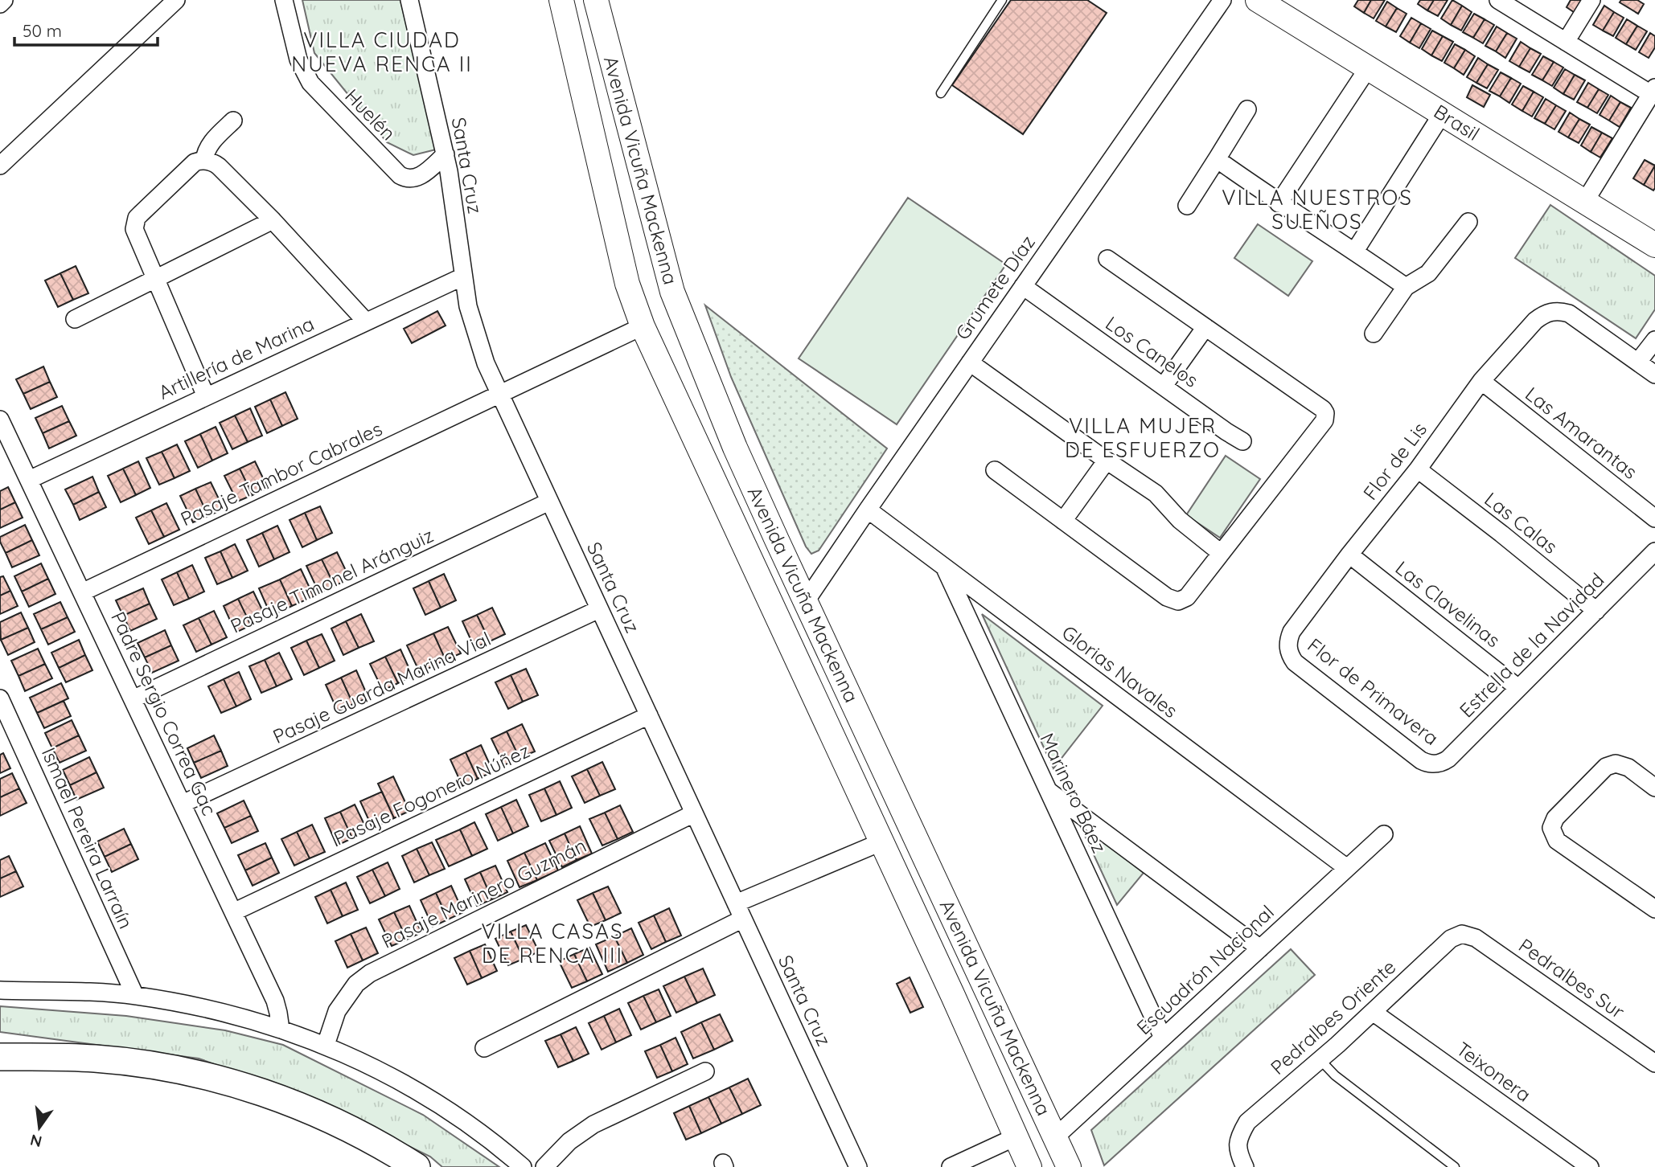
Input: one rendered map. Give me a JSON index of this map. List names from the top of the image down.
{
  "streets": {
    "street": [
      "Huelén",
      "Brasil",
      "Santa Cruz",
      "Avenida Vicuña Mackenna",
      "Grumete Díaz",
      "Los Canelos",
      "Artillería de Marina",
      "Las Amarantas",
      "Flor de Lis",
      "Pasaje Tambor Cabrales",
      "Las Calas",
      "Pasaje Timonel Aránguiz",
      "Las Clavelinas",
      "Estrella de la Navidad",
      "Glorias Navales",
      "Pasaje Guarda Marina Vial",
      "Flor de Primavera",
      "Padre Sergio Correa Gac",
      "Marinero Báez",
      "Pasaje Fogonero Núñez",
      "Ismael Pereira Larraín",
      "Pasaje Marinero Guzmán",
      "Escuadrón Nacional",
      "Pedralbes Sur",
      "Pedralbes Oriente",
      "Teixonera"
    ]
  },
  "crossings": [
    ["Huelén", "Santa Cruz"],
    ["Santa Cruz", "Artillería de Marina"],
    ["Santa Cruz", "Pasaje Tambor Cabrales"],
    ["Santa Cruz", "Pasaje Timonel Aránguiz"],
    ["Santa Cruz", "Pasaje Guarda Marina Vial"],
    ["Santa Cruz", "Pasaje Fogonero Núñez"],
    ["Santa Cruz", "Pasaje Marinero Guzmán"],
    ["Avenida Vicuña Mackenna", "Grumete Díaz"],
    ["Avenida Vicuña Mackenna", "Pasaje Tambor Cabrales"],
    ["Avenida Vicuña Mackenna", "Escuadrón Nacional"],
    ["Grumete Díaz", "Los Canelos"],
    ["Grumete Díaz", "Glorias Navales"],
    ["Artillería de Marina", "Padre Sergio Correa Gac"],
    ["Las Amarantas", "Flor de Lis"],
    ["Flor de Lis", "Las Calas"],
    ["Flor de Lis", "Las Clavelinas"],
    ["Flor de Lis", "Flor de Primavera"],
    ["Pasaje Tambor Cabrales", "Padre Sergio Correa Gac"],
    ["Las Calas", "Estrella de la Navidad"],
    ["Pasaje Timonel Aránguiz", "Padre Sergio Correa Gac"],
    ["Las Clavelinas", "Estrella de la Navidad"],
    ["Estrella de la Navidad", "Flor de Primavera"],
    ["Glorias Navales", "Marinero Báez"],
    ["Glorias Navales", "Escuadrón Nacional"],
    ["Pasaje Guarda Marina Vial", "Padre Sergio Correa Gac"],
    ["Padre Sergio Correa Gac", "Pasaje Fogonero Núñez"],
    ["Marinero Báez", "Escuadrón Nacional"],
    ["Pedralbes Sur", "Pedralbes Oriente"],
    ["Pedralbes Oriente", "Teixonera"]
  ],
  "districts": [
    "VILLA CIUDAD NUEVA RENCA II",
    "VILLA NUESTROS SUEÑOS",
    "VILLA MUJER DE ESFUERZO",
    "VILLA CASAS DE RENCA III"
  ],
  "scale_bar": "50 m",
  "north": "bottom"
}
